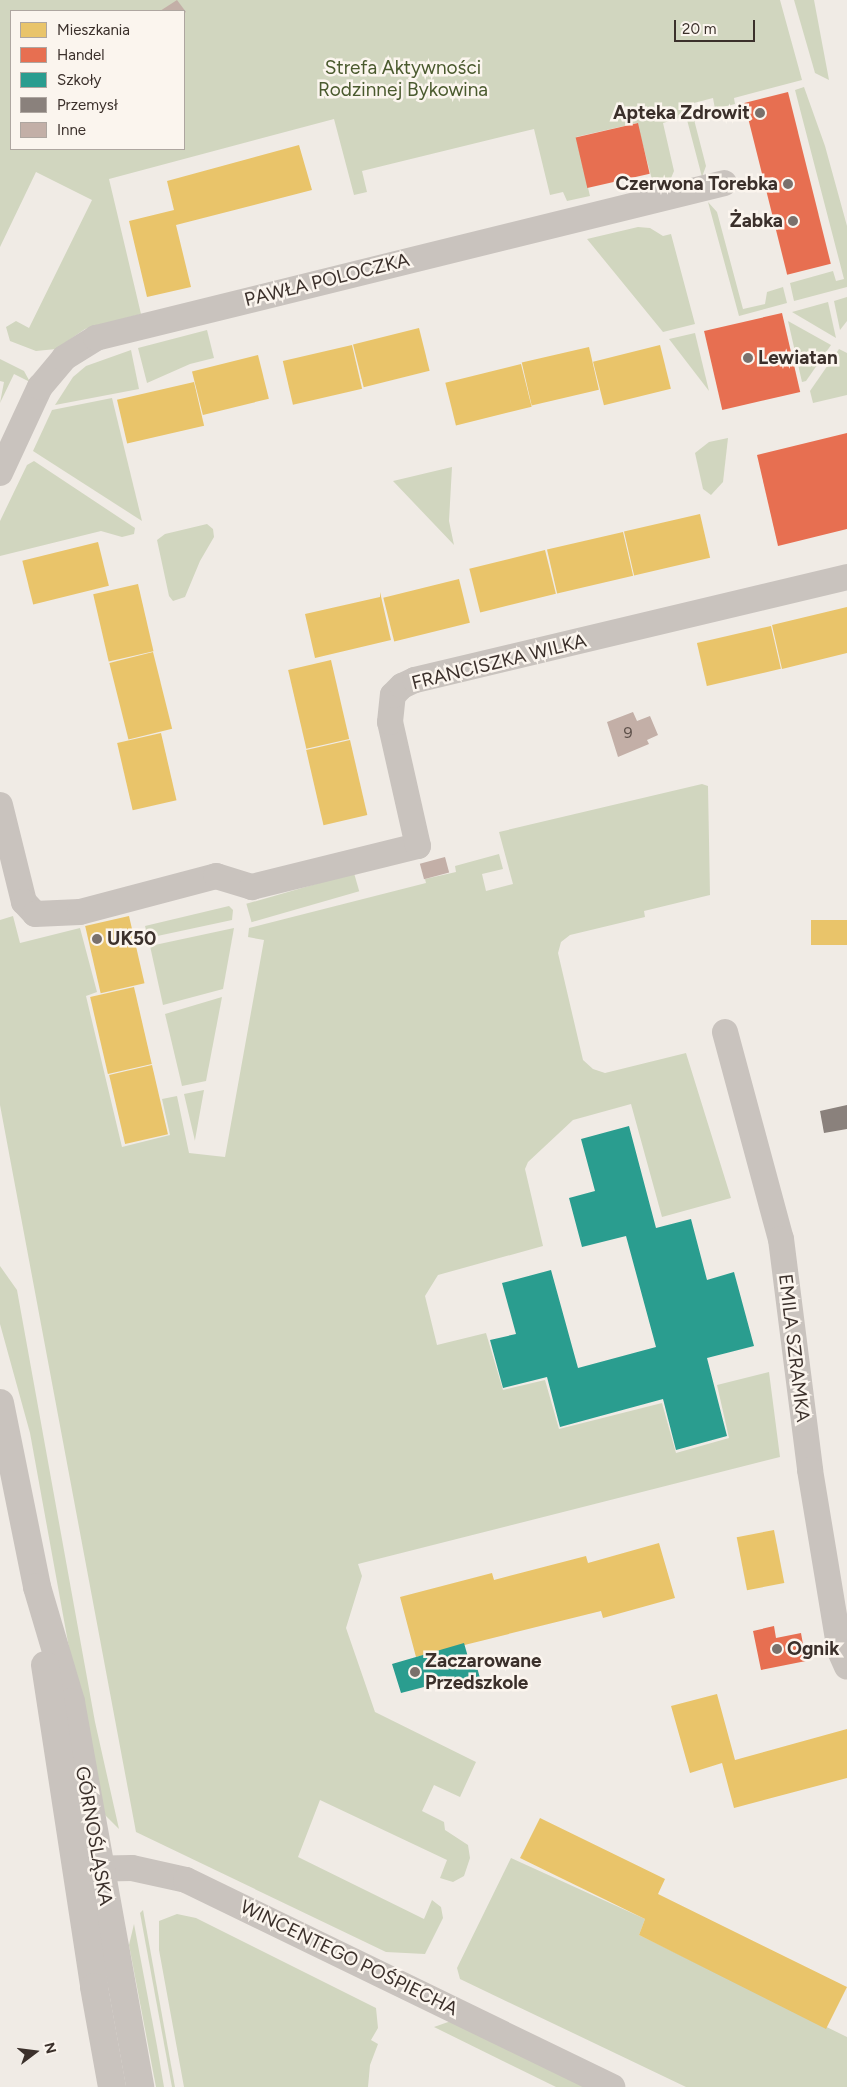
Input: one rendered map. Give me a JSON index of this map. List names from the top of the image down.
{
  "streets": {
    "street": [
      "PAWŁA POLOCZKA",
      "FRANCISZKA WILKA",
      "EMILA SZRAMKA",
      "GÓRNOŚLĄSKA",
      "WINCENTEGO POŚPIECHA"
    ]
  },
  "crossings": [
    ["GÓRNOŚLĄSKA", "WINCENTEGO POŚPIECHA"]
  ],
  "parks": ["Strefa Aktywności Rodzinnej Bykowina"],
  "places": [
    "Apteka Zdrowit",
    "Czerwona Torebka",
    "Żabka",
    "Lewiatan",
    "UK50",
    "Ognik",
    "Zaczarowane Przedszkole"
  ],
  "house_numbers": ["9"],
  "legend": [
    "Mieszkania",
    "Handel",
    "Szkoły",
    "Przemysł",
    "Inne"
  ],
  "scale_bar": "20 m",
  "north": "right"
}
